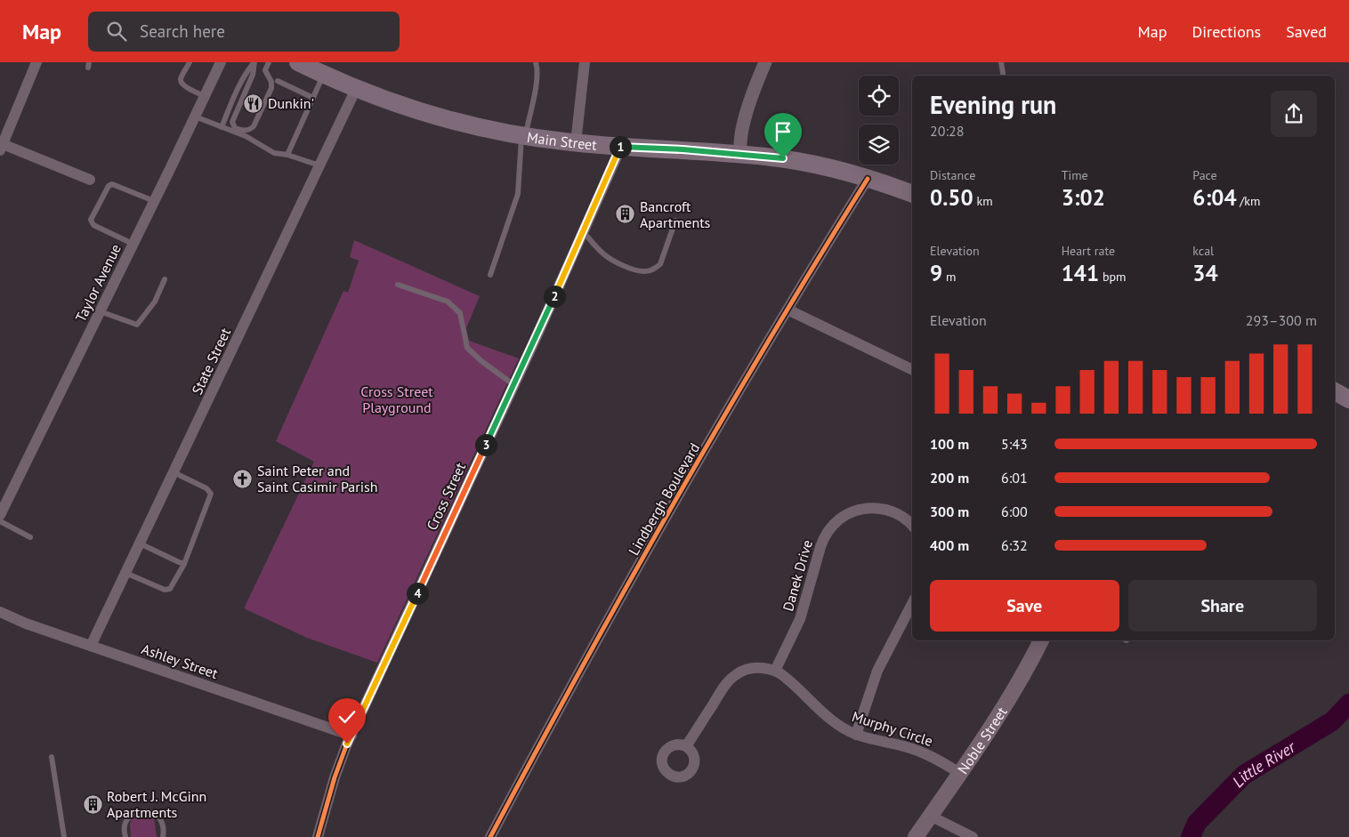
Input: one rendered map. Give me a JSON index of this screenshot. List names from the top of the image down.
{
  "streets": {
    "main road": ["Main Street", "Noble Street"],
    "street": [
      "Taylor Avenue",
      "State Street",
      "Cross Street",
      "Lindbergh Boulevard",
      "Danek Drive",
      "Ashley Street",
      "Murphy Circle"
    ]
  },
  "crossings": [
    ["Main Street", "State Street"],
    ["Main Street", "Cross Street"],
    ["Main Street", "Lindbergh Boulevard"],
    ["State Street", "Ashley Street"],
    ["Cross Street", "Ashley Street"],
    ["Danek Drive", "Murphy Circle"],
    ["Murphy Circle", "Noble Street"]
  ],
  "water": ["Little River"],
  "parks": ["Cross Street Playground"],
  "places": {
    "restaurant": ["Dunkin'"],
    "building": ["Bancroft Apartments", "Robert J. McGinn Apartments"],
    "church": ["Saint Peter and Saint Casimir Parish"]
  },
  "page": {
    "header": "Map",
    "search": "Search here",
    "nav": ["Map", "Directions", "Saved"],
    "heading": ["Evening run", "20:28"],
    "pins": [
      "1",
      "2",
      "3",
      "4"
    ],
    "stats": [
      ["Distance", "0.50 km"],
      ["Time", "3:02"],
      ["Pace", "6:04 /km"],
      ["Elevation", "9 m"],
      ["Heart rate", "141 bpm"],
      ["kcal", "34"]
    ],
    "chart": ["Elevation", "293–300 m"],
    "list": [
      {
        "name": "100 m",
        "note": "5:43"
      },
      {
        "name": "200 m",
        "note": "6:01"
      },
      {
        "name": "300 m",
        "note": "6:00"
      },
      {
        "name": "400 m",
        "note": "6:32"
      }
    ],
    "buttons": ["Save", "Share"]
  }
}
